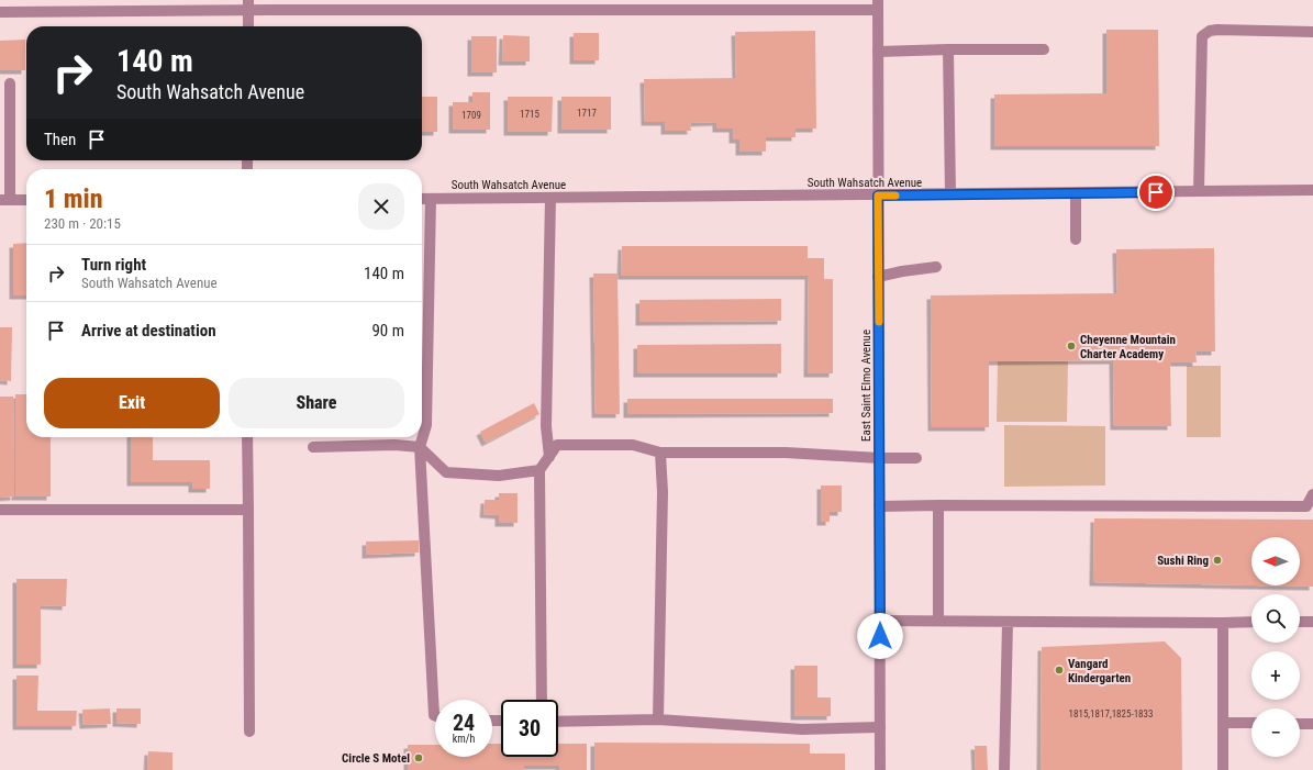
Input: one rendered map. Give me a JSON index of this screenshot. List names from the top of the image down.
{
  "streets": {
    "street": ["South Wahsatch Avenue", "East Saint Elmo Avenue"]
  },
  "crossings": [
    ["South Wahsatch Avenue", "East Saint Elmo Avenue"]
  ],
  "places": [
    "Cheyenne Mountain Charter Academy",
    "Sushi Ring",
    "Vangard Kindergarten",
    "Circle S Motel"
  ],
  "house_numbers": [
    "1717",
    "1715",
    "1709",
    "1815,1817,1825-1833"
  ],
  "north": "left",
  "page": {
    "turn": ["140 m", "South Wahsatch Avenue"],
    "then": "Then",
    "heading": ["1 min", "230 m · 20:15"],
    "list": [
      {
        "name": "Turn right",
        "note": "South Wahsatch Avenue",
        "value": "140 m"
      },
      {
        "name": "Arrive at destination",
        "value": "90 m"
      }
    ],
    "buttons": ["Exit", "Share"],
    "map_buttons": ["+", "−"],
    "speed": "24 km/h",
    "limit": "30"
  }
}
